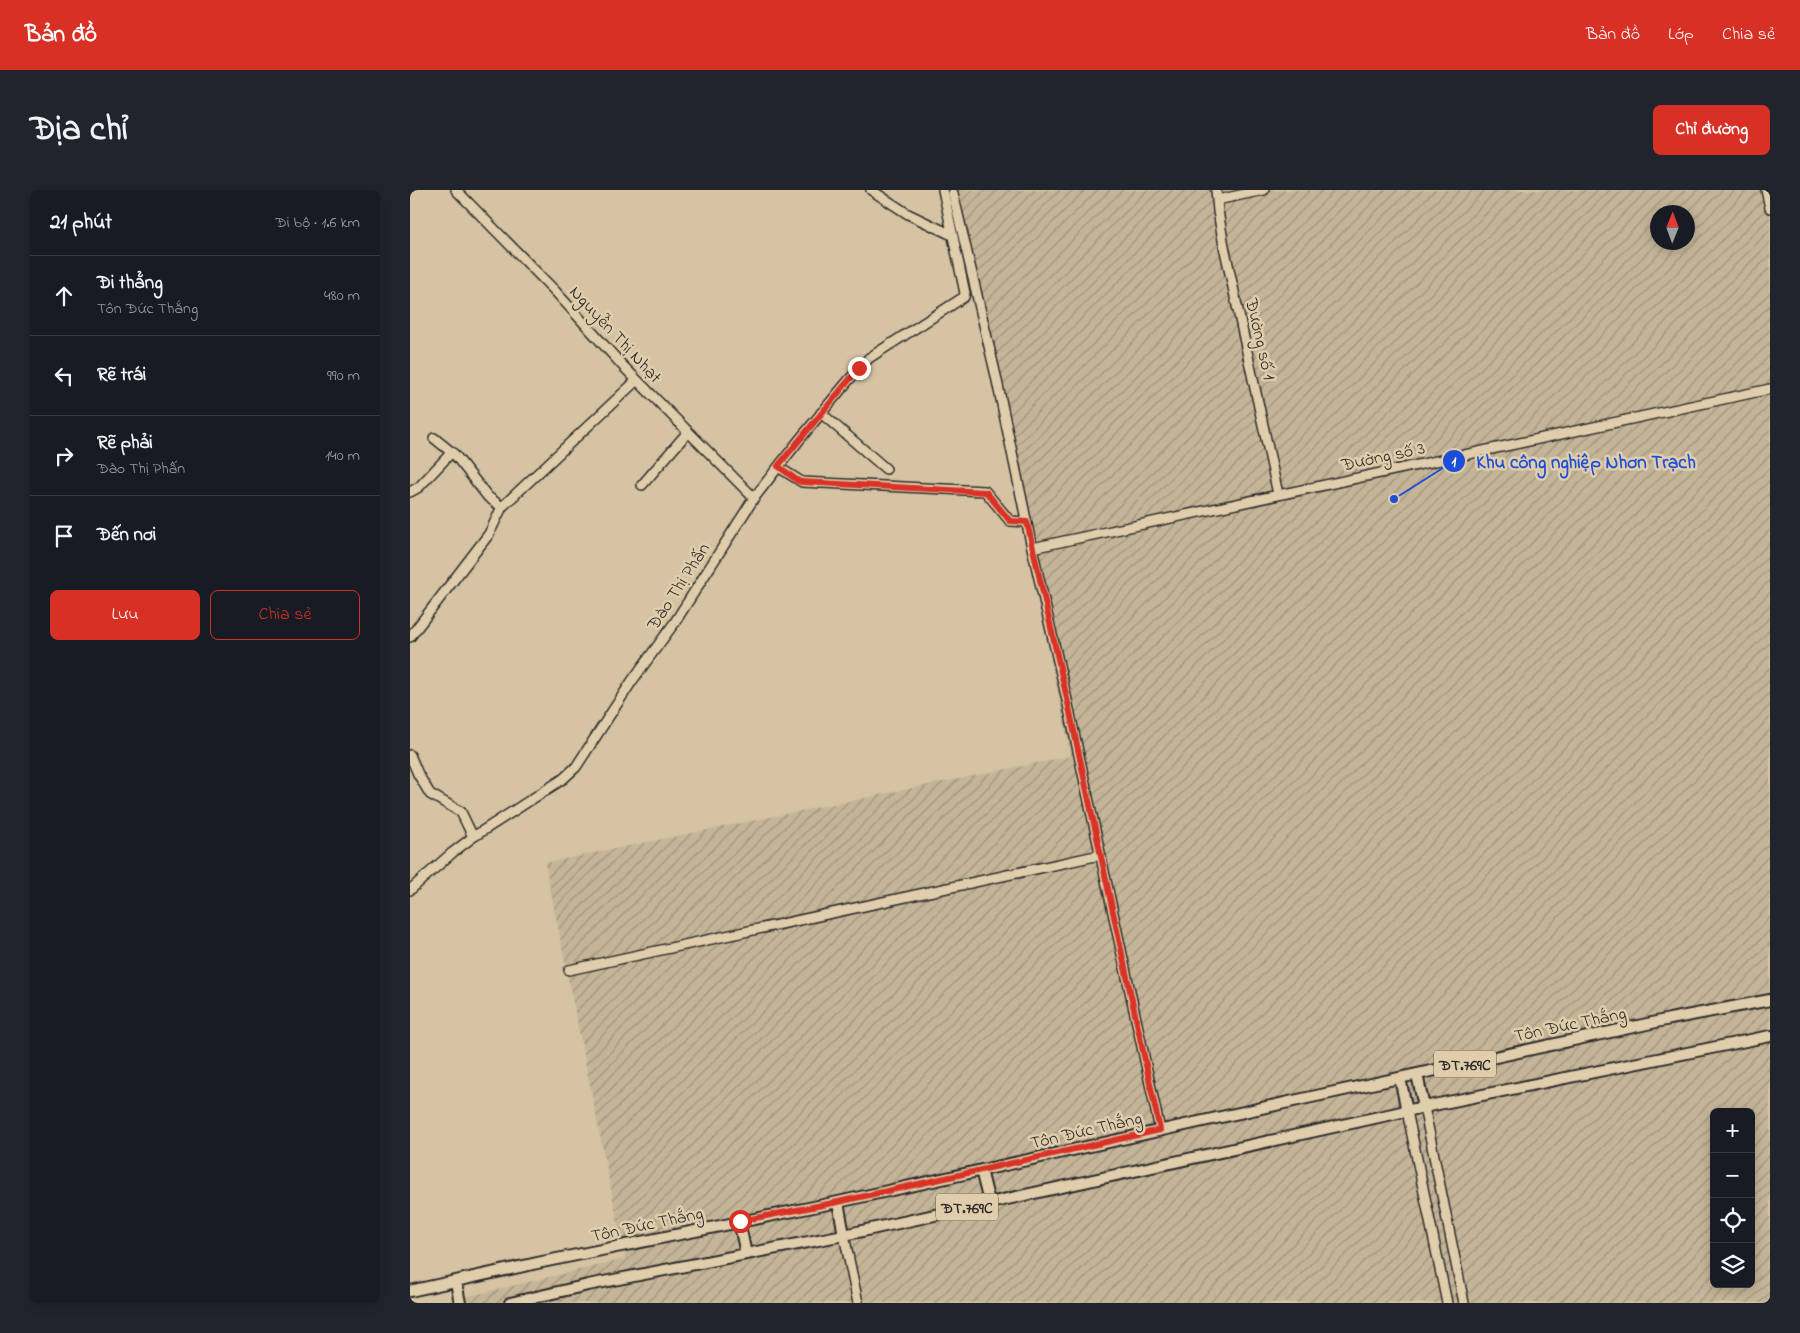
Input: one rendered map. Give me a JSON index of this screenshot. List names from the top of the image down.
{
  "streets": {
    "main road": ["Tôn Đức Thắng", "ĐT.769C"],
    "street": [
      "Nguyễn Thị Nhạt",
      "Đường số 1",
      "Đường số 3",
      "Đào Thị Phấn"
    ]
  },
  "crossings": [
    ["Nguyễn Thị Nhạt", "Đào Thị Phấn"],
    ["Đường số 1", "Đường số 3"]
  ],
  "places": ["Khu công nghiệp Nhơn Trạch"],
  "north": "top",
  "page": {
    "header": "Bản đồ",
    "nav": ["Bản đồ", "Lớp", "Chia sẻ"],
    "title": "Địa chỉ",
    "buttons": [
      "Chỉ đường",
      ["Lưu", "Chia sẻ"]
    ],
    "heading": ["21 phút", "Đi bộ · 1.6 km"],
    "list": [
      ["Đi thẳng", "Tôn Đức Thắng", "480 m"],
      ["Rẽ trái", "990 m"],
      ["Rẽ phải", "Đào Thị Phấn", "140 m"],
      "Đến nơi"
    ],
    "map_buttons": ["+", "−"]
  }
}
